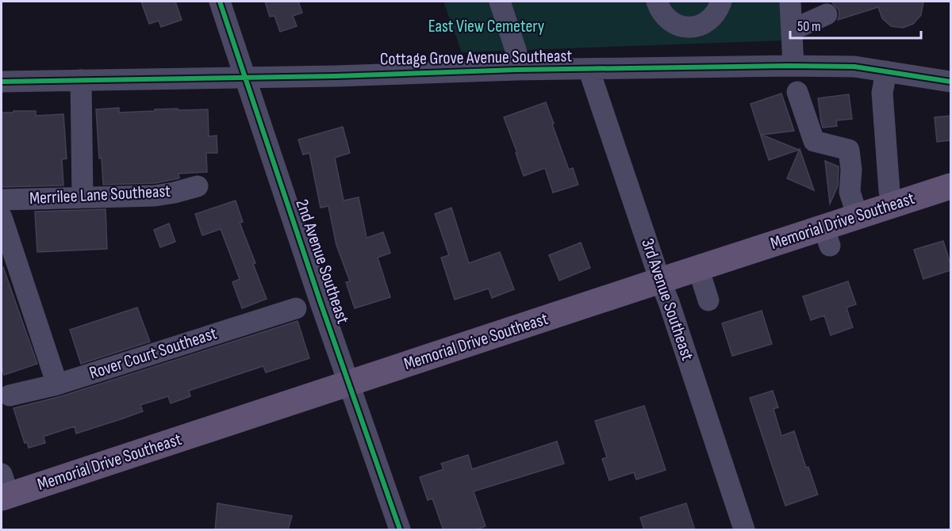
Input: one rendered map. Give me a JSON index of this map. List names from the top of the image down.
{
  "streets": {
    "main road": ["Memorial Drive Southeast"],
    "street": [
      "Cottage Grove Avenue Southeast",
      "Merrilee Lane Southeast",
      "2nd Avenue Southeast",
      "3rd Avenue Southeast",
      "Rover Court Southeast"
    ]
  },
  "crossings": [
    ["Cottage Grove Avenue Southeast", "3rd Avenue Southeast"],
    ["Memorial Drive Southeast", "2nd Avenue Southeast"],
    ["Memorial Drive Southeast", "3rd Avenue Southeast"]
  ],
  "parks": ["East View Cemetery"],
  "scale_bar": "50 m"
}
